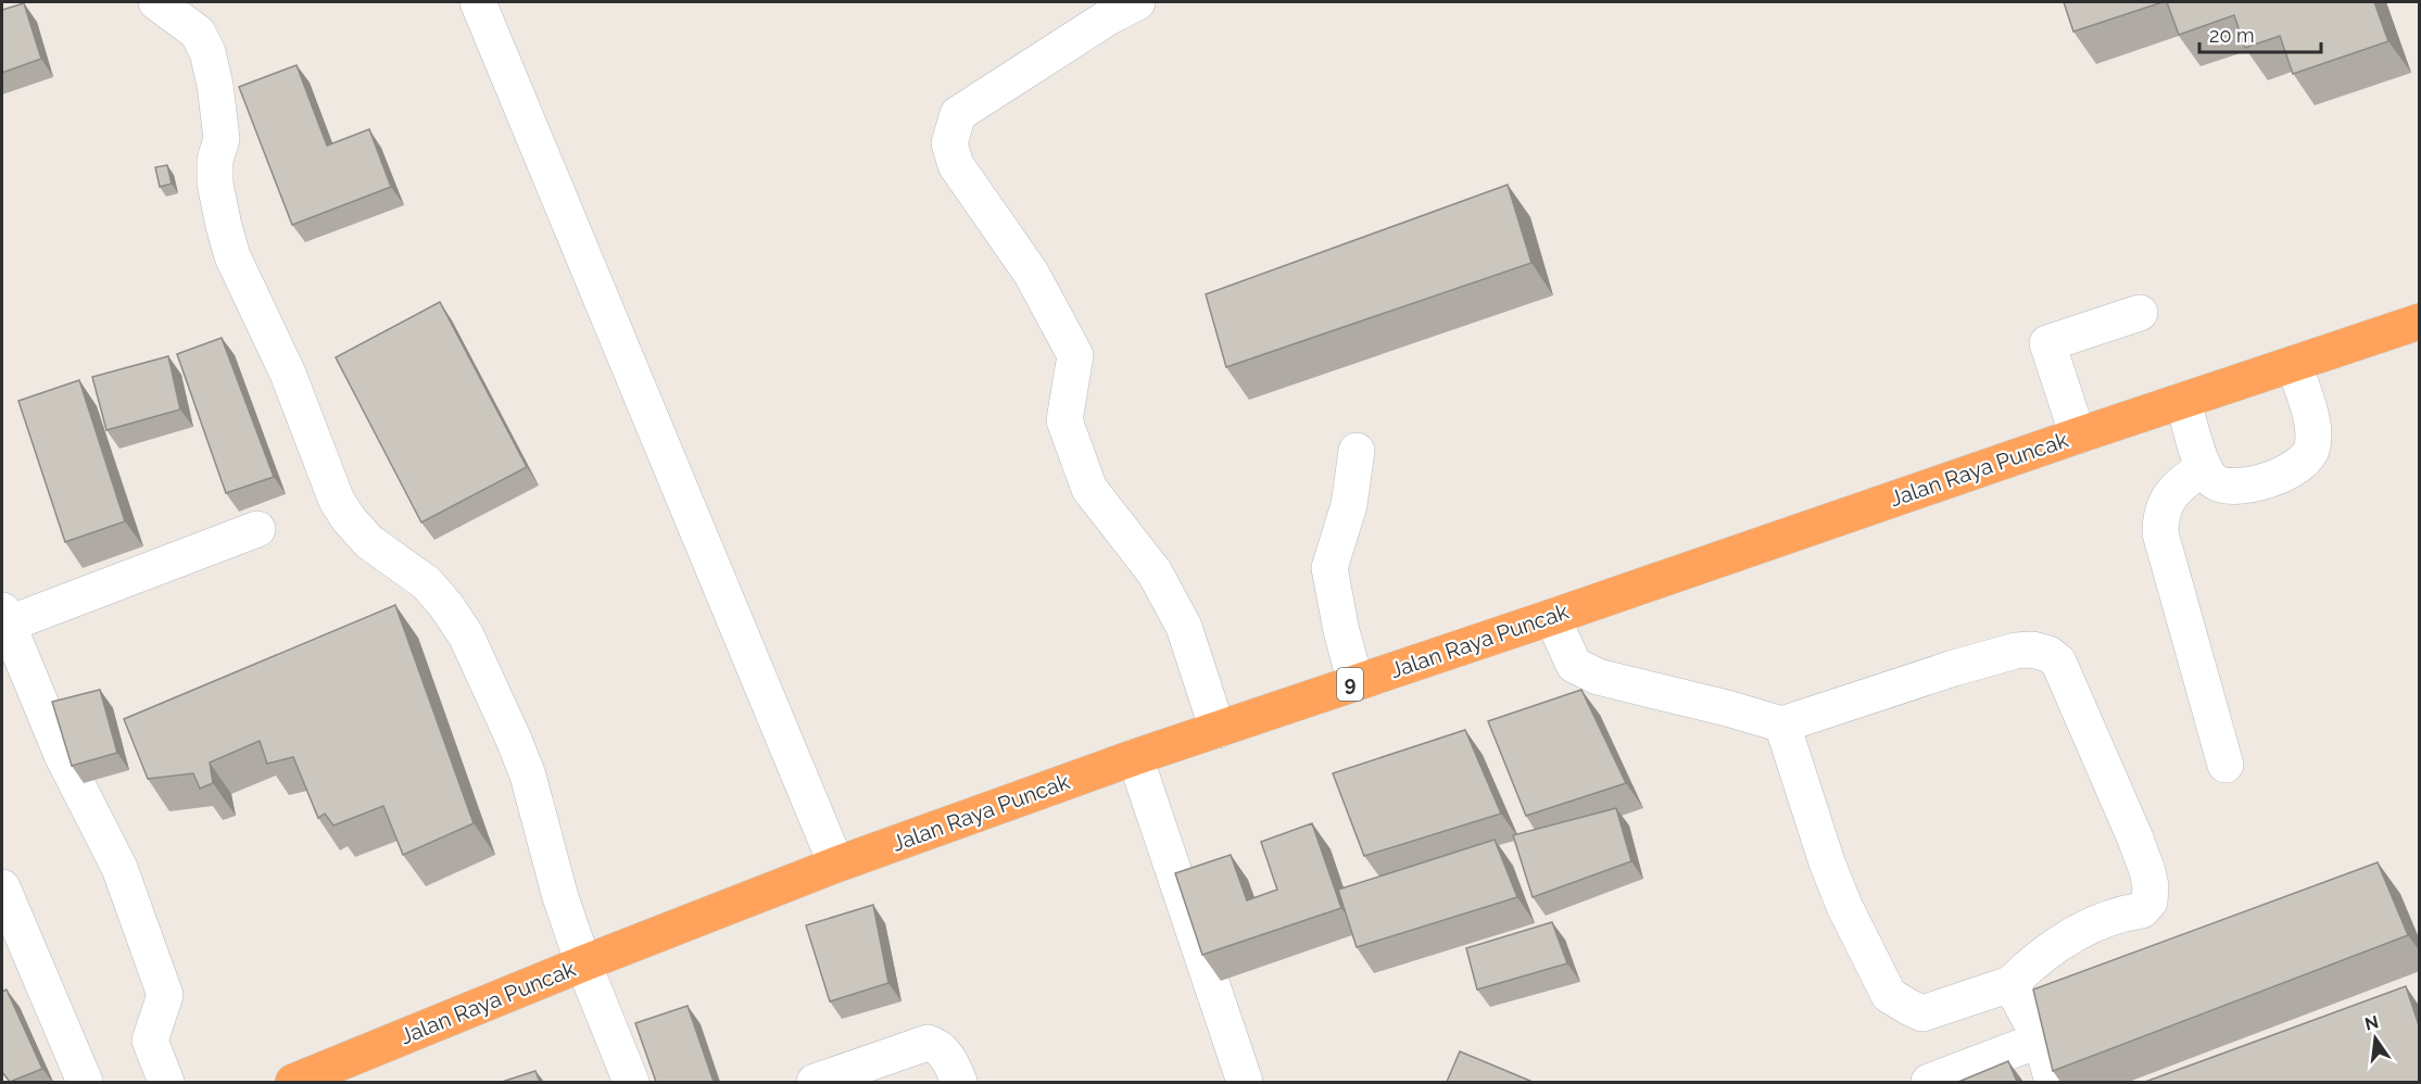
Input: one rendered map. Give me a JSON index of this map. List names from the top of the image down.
{
  "streets": {
    "highway": ["Jalan Raya Puncak", "9"]
  },
  "scale_bar": "20 m",
  "north": "top"
}
